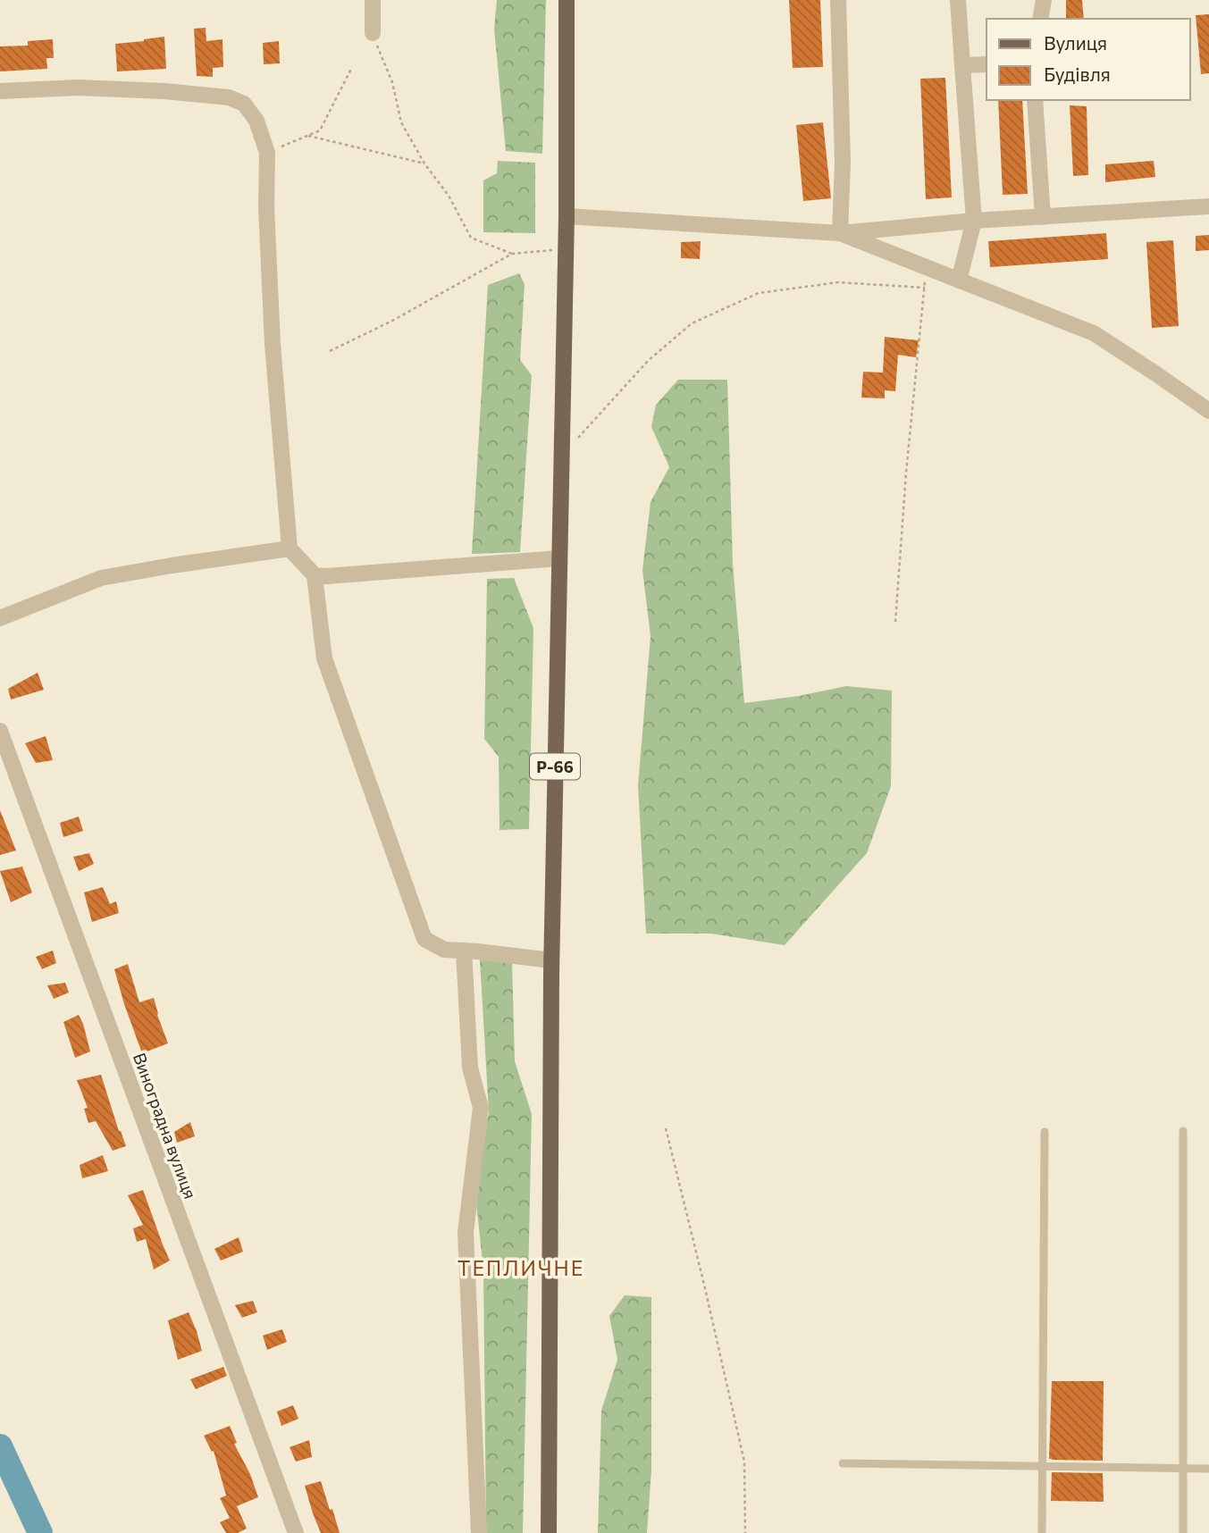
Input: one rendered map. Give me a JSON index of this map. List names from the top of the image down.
{
  "streets": {
    "main road": ["Р-66"],
    "street": ["Виноградна вулиця"]
  },
  "districts": ["ТЕПЛИЧНЕ"],
  "legend": ["Вулиця", "Будівля"]
}
